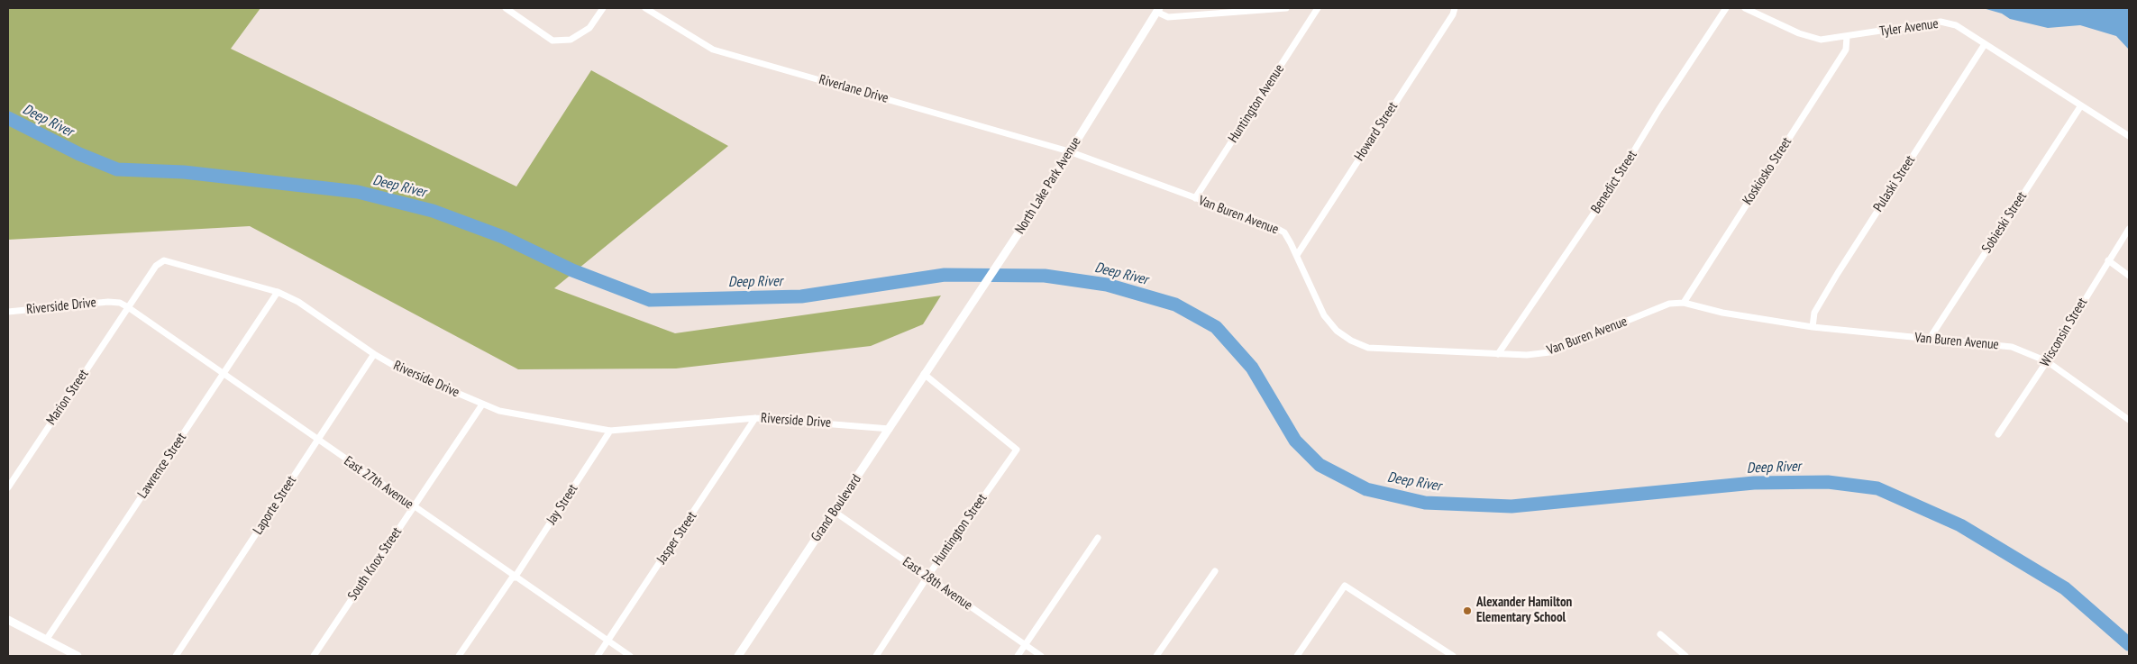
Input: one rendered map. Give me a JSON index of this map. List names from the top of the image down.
{
  "streets": {
    "street": [
      "Tyler Avenue",
      "Riverlane Drive",
      "Huntington Avenue",
      "Howard Street",
      "Koskiosko Street",
      "Benedict Street",
      "Pulaski Street",
      "North Lake Park Avenue",
      "Van Buren Avenue",
      "Sobieski Street",
      "Riverside Drive",
      "Wisconsin Street",
      "Marion Street",
      "Lawrence Street",
      "East 27th Avenue",
      "Jay Street",
      "Laporte Street",
      "Grand Boulevard",
      "Huntington Street",
      "Jasper Street",
      "South Knox Street",
      "East 28th Avenue"
    ]
  },
  "crossings": [
    ["Tyler Avenue", "Koskiosko Street"],
    ["Tyler Avenue", "Pulaski Street"],
    ["Tyler Avenue", "Sobieski Street"],
    ["Riverlane Drive", "North Lake Park Avenue"],
    ["Riverlane Drive", "Van Buren Avenue"],
    ["Huntington Avenue", "Van Buren Avenue"],
    ["Howard Street", "Van Buren Avenue"],
    ["Koskiosko Street", "Van Buren Avenue"],
    ["Benedict Street", "Van Buren Avenue"],
    ["Pulaski Street", "Van Buren Avenue"],
    ["North Lake Park Avenue", "Van Buren Avenue"],
    ["North Lake Park Avenue", "Grand Boulevard"],
    ["Van Buren Avenue", "Sobieski Street"],
    ["Van Buren Avenue", "Wisconsin Street"],
    ["Riverside Drive", "Marion Street"],
    ["Riverside Drive", "Lawrence Street"],
    ["Riverside Drive", "East 27th Avenue"],
    ["Riverside Drive", "Jay Street"],
    ["Riverside Drive", "Laporte Street"],
    ["Riverside Drive", "Grand Boulevard"],
    ["Riverside Drive", "Jasper Street"],
    ["Riverside Drive", "South Knox Street"],
    ["Marion Street", "East 27th Avenue"],
    ["Lawrence Street", "East 27th Avenue"],
    ["East 27th Avenue", "Jay Street"],
    ["East 27th Avenue", "Laporte Street"],
    ["East 27th Avenue", "Jasper Street"],
    ["East 27th Avenue", "South Knox Street"],
    ["Grand Boulevard", "Huntington Street"],
    ["Grand Boulevard", "East 28th Avenue"],
    ["Huntington Street", "East 28th Avenue"]
  ],
  "water": ["Deep River"],
  "places": ["Alexander Hamilton Elementary School"]
}
